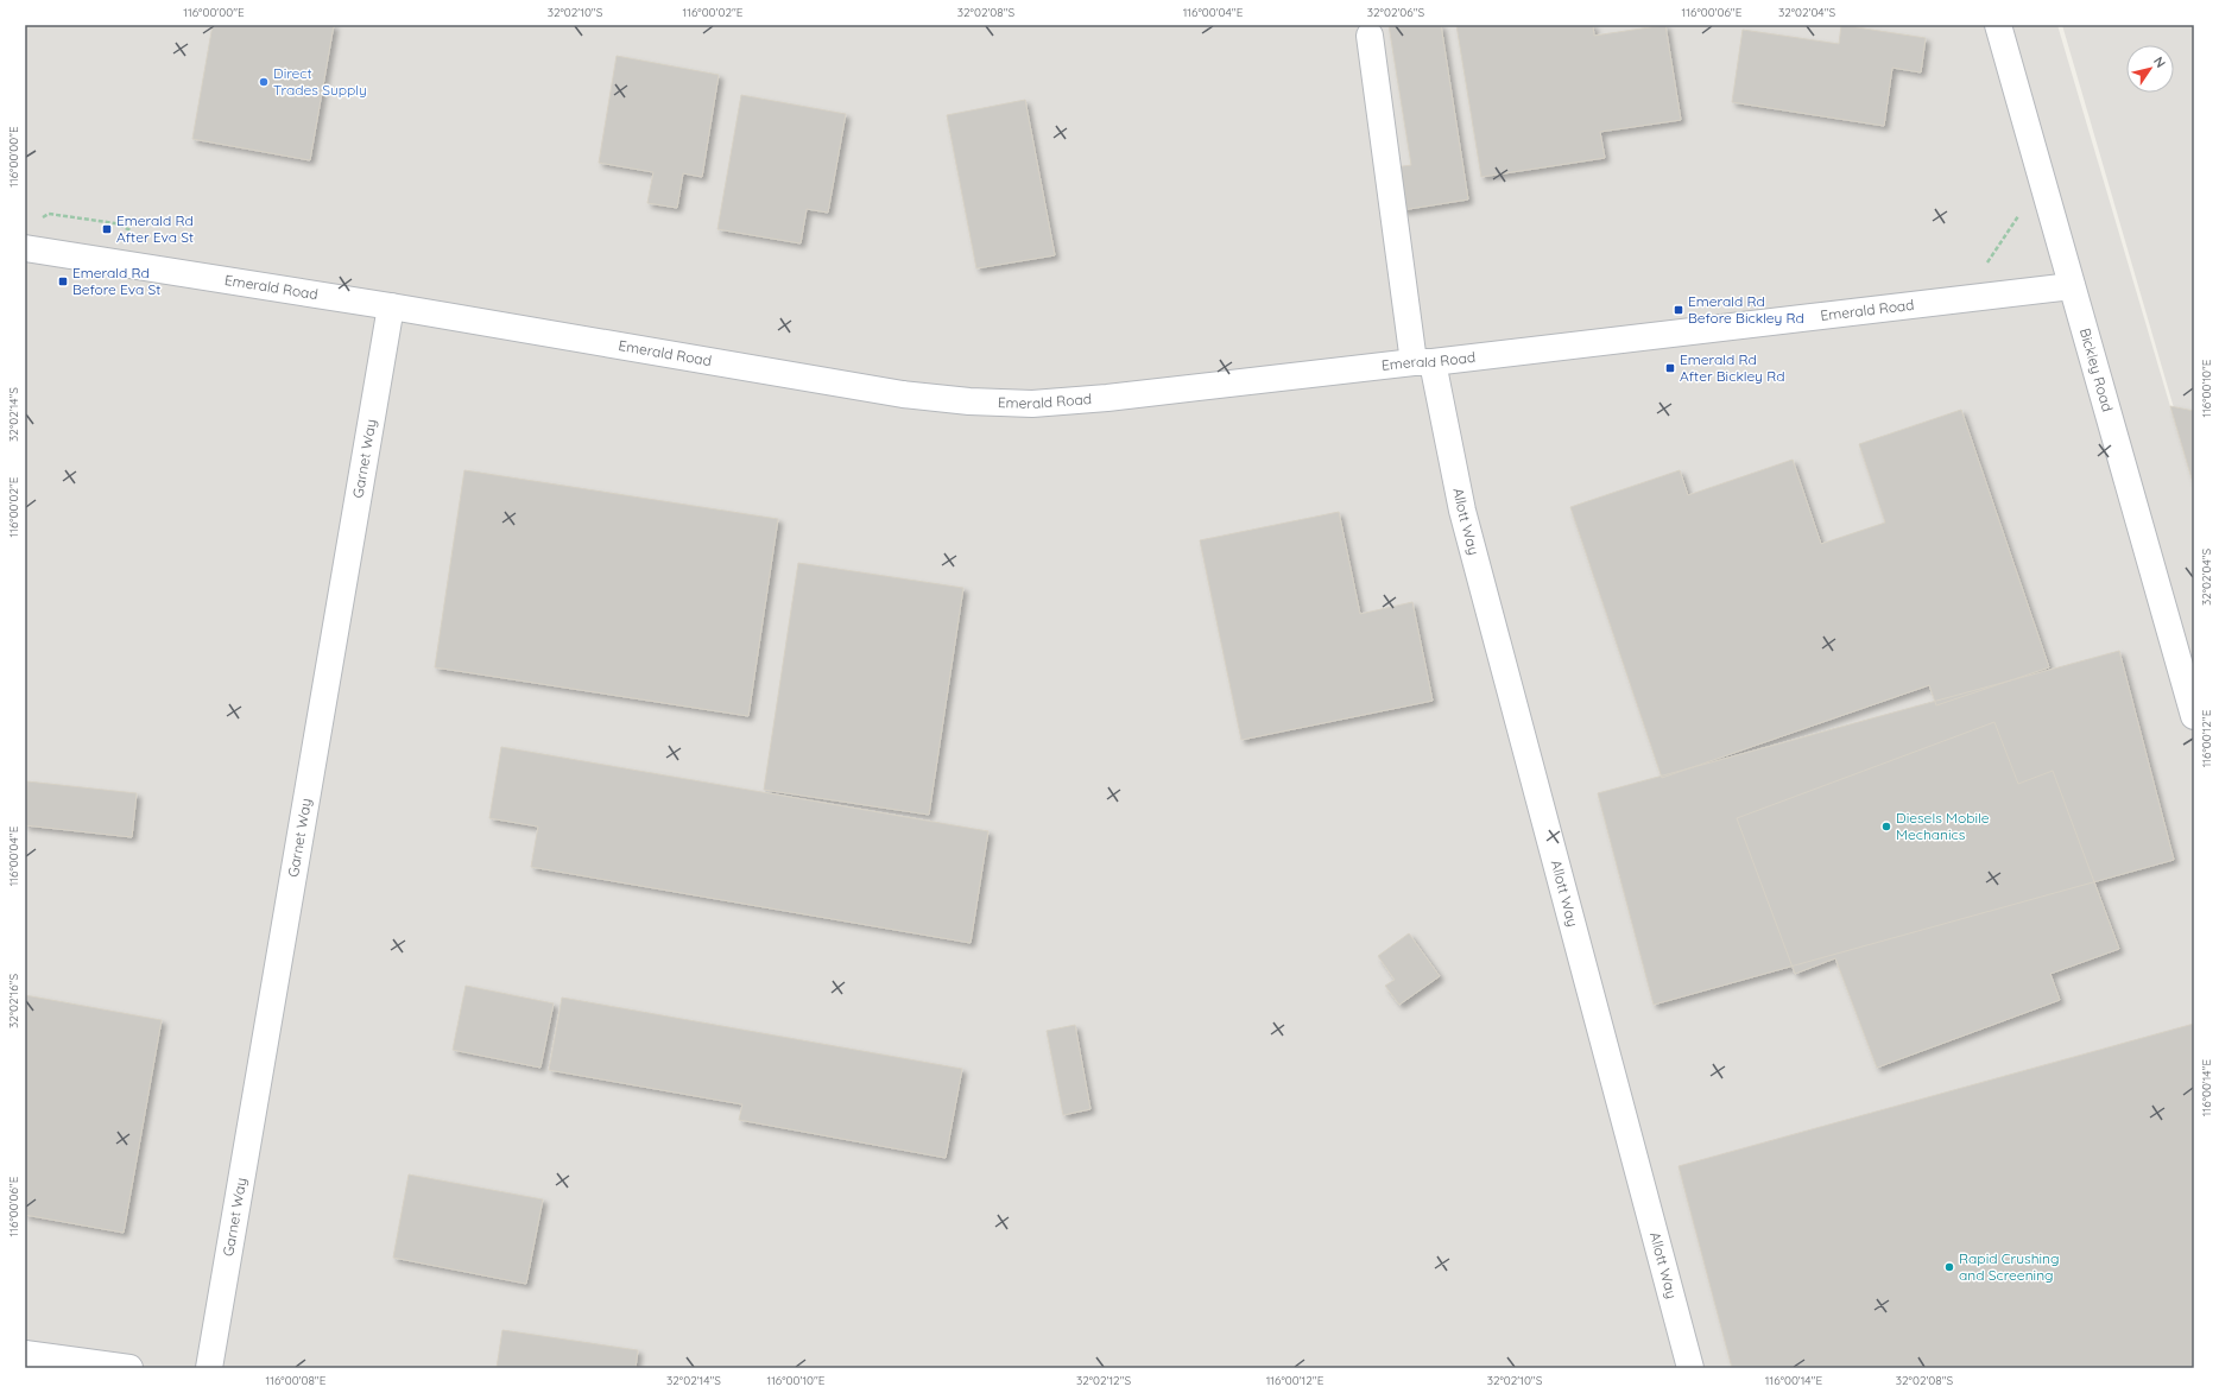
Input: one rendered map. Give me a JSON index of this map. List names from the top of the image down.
{
  "streets": {
    "street": [
      "Emerald Road",
      "Bickley Road",
      "Garnet Way",
      "Allott Way"
    ]
  },
  "crossings": [
    ["Emerald Road", "Bickley Road"],
    ["Emerald Road", "Garnet Way"],
    ["Emerald Road", "Allott Way"]
  ],
  "places": {
    "other": ["Direct Trades Supply", "Diesels Mobile Mechanics", "Rapid Crushing and Screening"],
    "transit": [
      "Emerald Rd After Eva St",
      "Emerald Rd Before Eva St",
      "Emerald Rd Before Bickley Rd",
      "Emerald Rd After Bickley Rd"
    ]
  },
  "north": "top right",
  "coordinates": [
    "116°00'00\"E",
    "32°02'10\"S",
    "116°00'02\"E",
    "32°02'08\"S",
    "116°00'04\"E",
    "32°02'06\"S",
    "116°00'06\"E",
    "32°02'04\"S",
    "116°00'10\"E",
    "32°02'14\"S",
    "116°00'12\"E",
    "32°02'16\"S",
    "116°00'14\"E",
    "116°00'08\"E",
    "32°02'12\"S"
  ]
}
